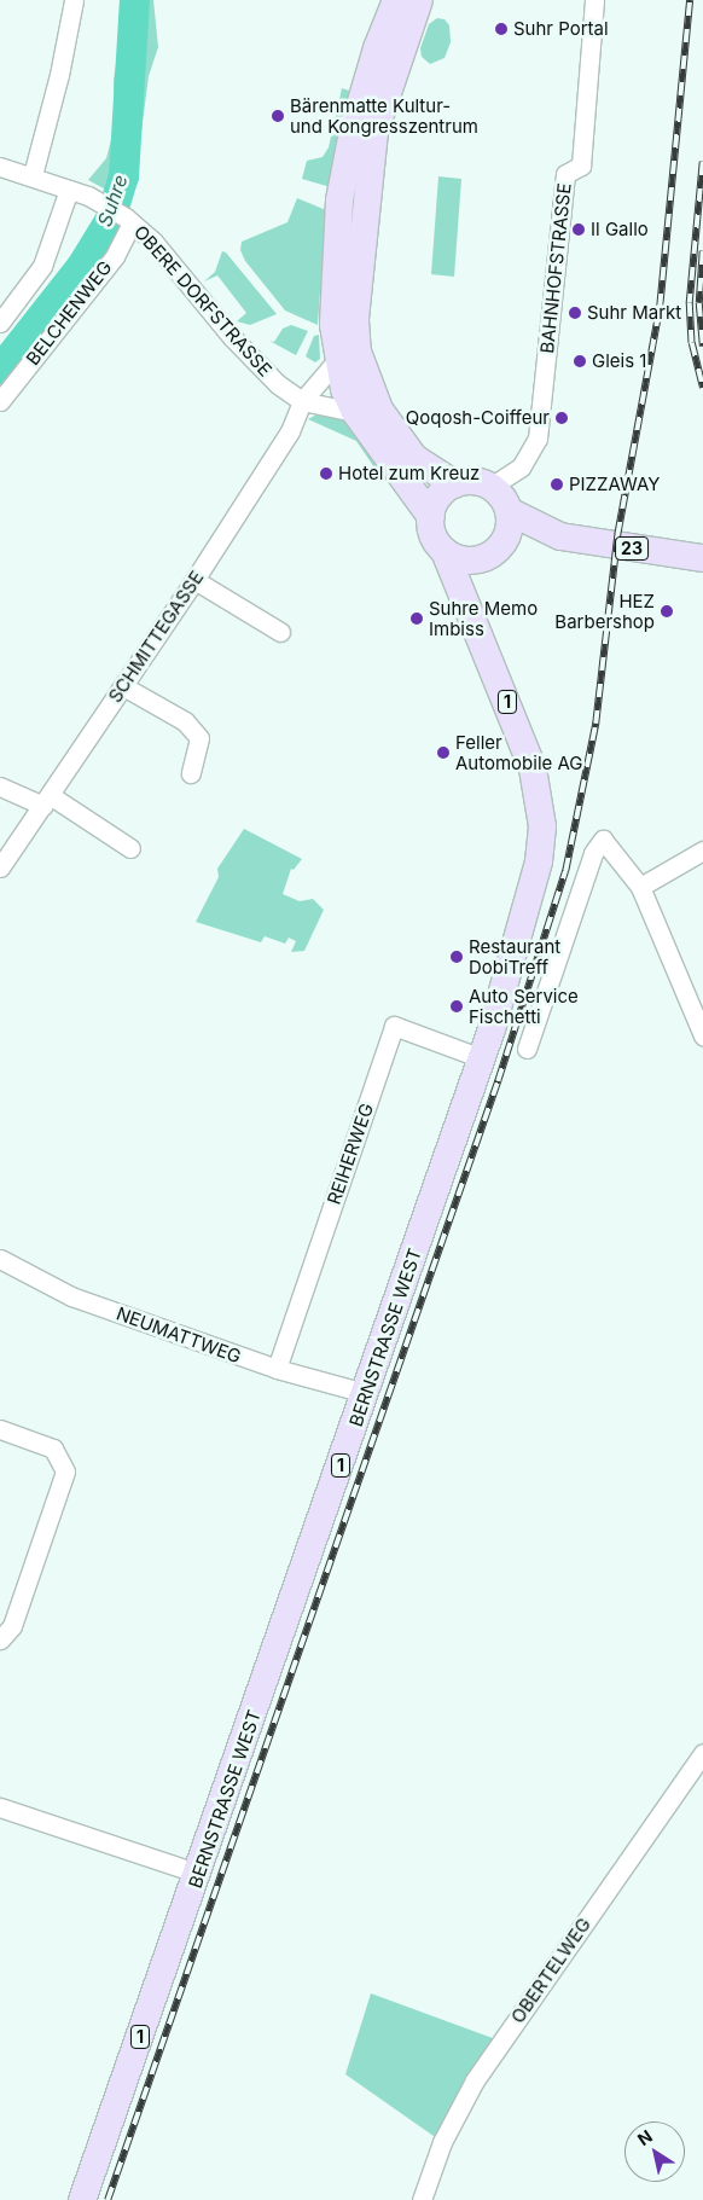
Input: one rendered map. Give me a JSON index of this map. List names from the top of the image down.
{
  "streets": {
    "main road": ["23", "1", "BERNSTRASSE WEST"],
    "street": [
      "BAHNHOFSTRASSE",
      "OBERE DORFSTRASSE",
      "BELCHENWEG",
      "SCHMITTEGASSE",
      "REIHERWEG",
      "NEUMATTWEG",
      "OBERTELWEG"
    ]
  },
  "crossings": [
    ["BAHNHOFSTRASSE", "23"],
    ["BAHNHOFSTRASSE", "1"],
    ["BAHNHOFSTRASSE", "BERNSTRASSE WEST"],
    ["OBERE DORFSTRASSE", "BELCHENWEG"],
    ["OBERE DORFSTRASSE", "SCHMITTEGASSE"],
    ["23", "1"],
    ["23", "BERNSTRASSE WEST"],
    ["SCHMITTEGASSE", "1"],
    ["1", "BERNSTRASSE WEST"],
    ["REIHERWEG", "NEUMATTWEG"],
    ["REIHERWEG", "BERNSTRASSE WEST"],
    ["NEUMATTWEG", "BERNSTRASSE WEST"]
  ],
  "water": ["Suhre"],
  "places": [
    "Suhr Portal",
    "Bärenmatte Kultur- und Kongresszentrum",
    "Il Gallo",
    "Suhr Markt",
    "Gleis 1",
    "Qoqosh-Coiffeur",
    "Hotel zum Kreuz",
    "PIZZAWAY",
    "HEZ Barbershop",
    "Suhre Memo Imbiss",
    "Feller Automobile AG",
    "Restaurant DobiTreff",
    "Auto Service Fischetti"
  ],
  "north": "top left"
}
